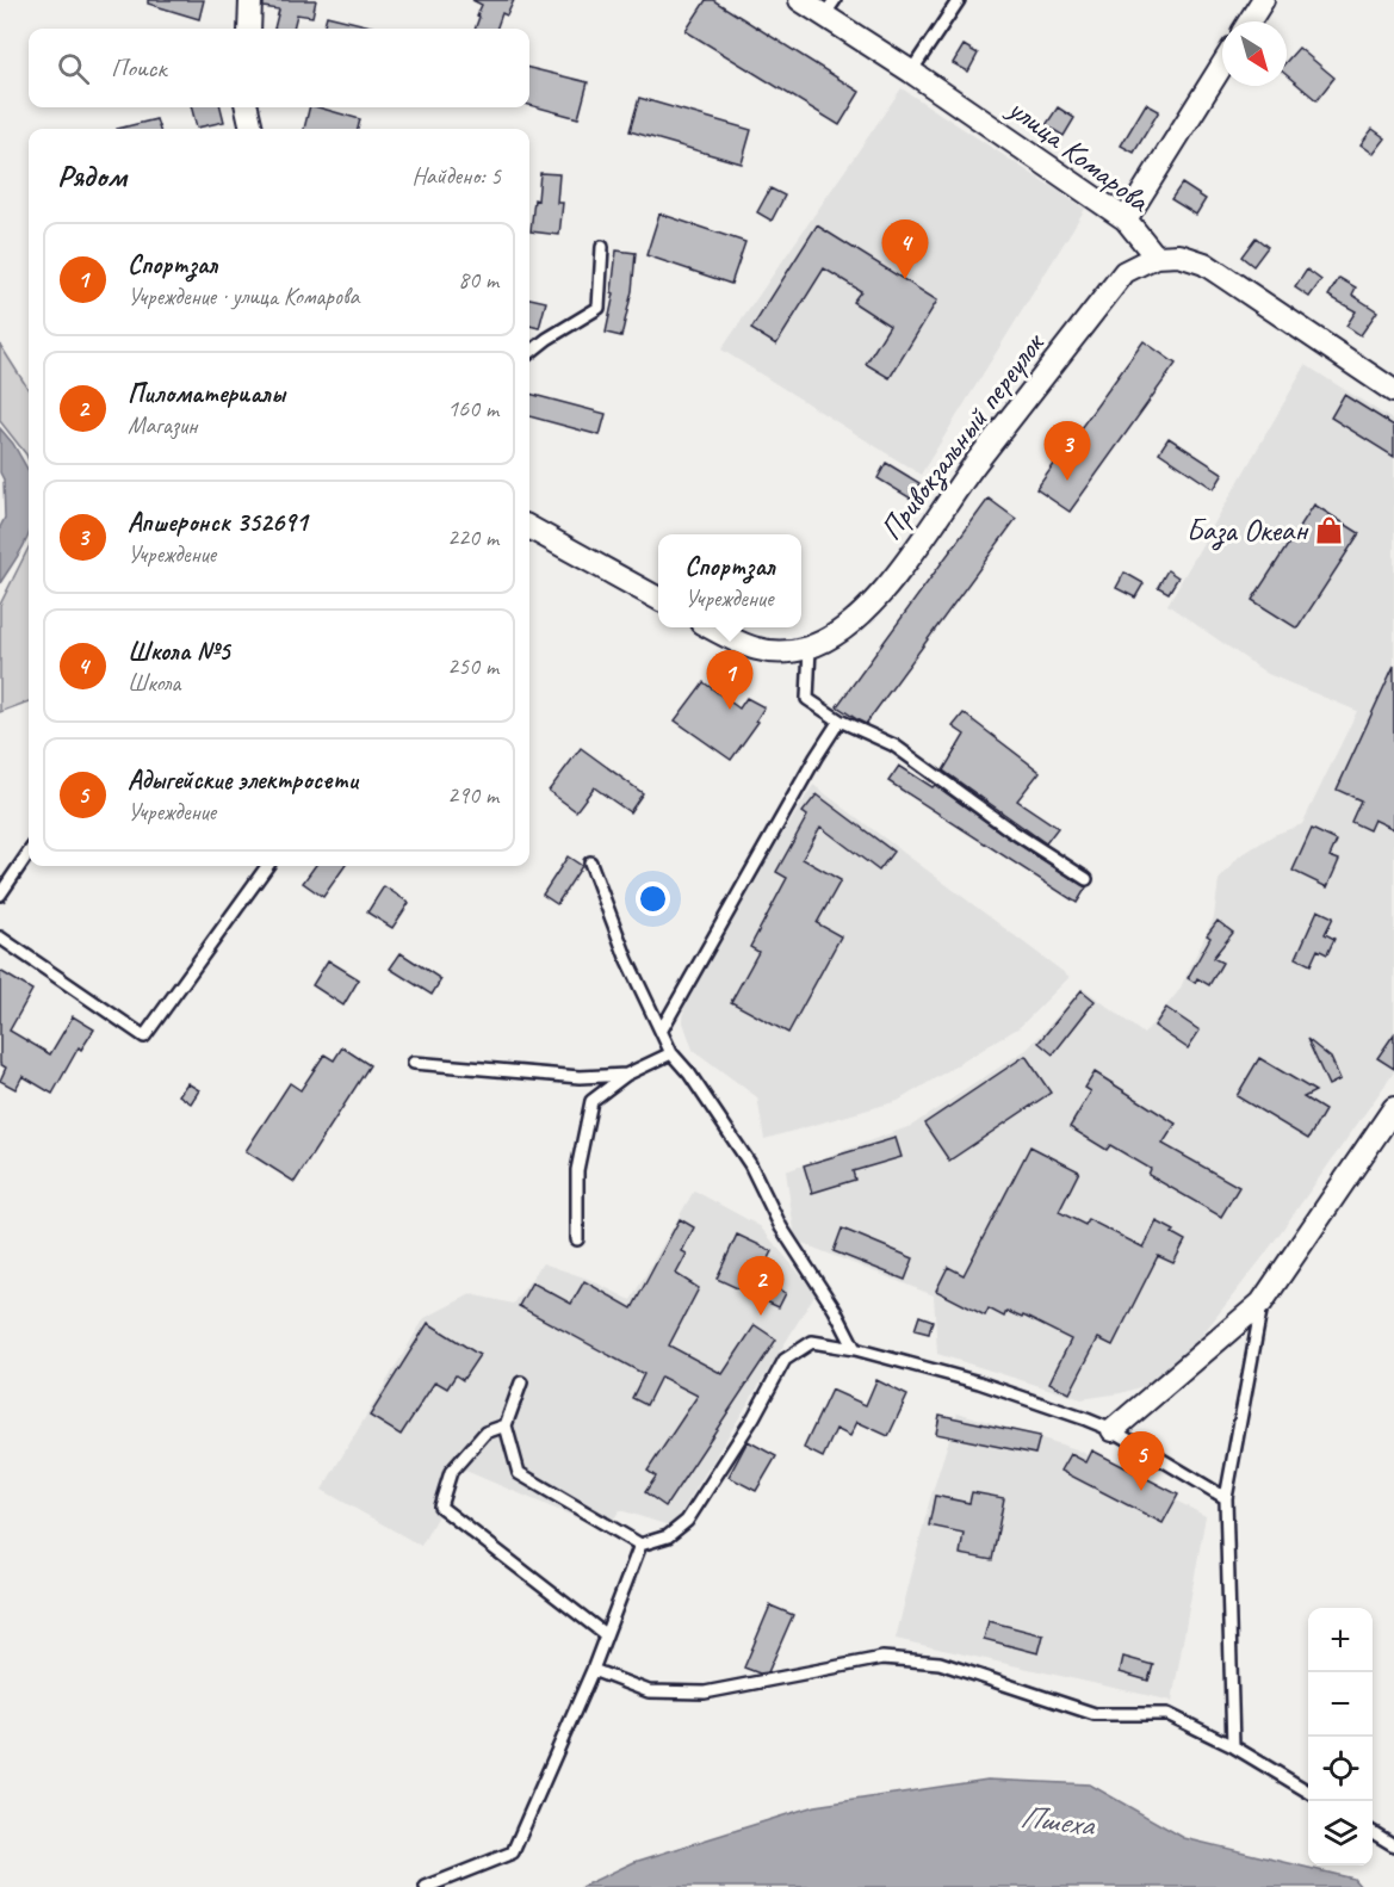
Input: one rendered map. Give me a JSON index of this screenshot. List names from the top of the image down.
{
  "streets": {
    "street": ["улица Комарова", "Привокзальный переулок"]
  },
  "crossings": [
    ["улица Комарова", "Привокзальный переулок"]
  ],
  "water": ["Пшеха"],
  "places": {
    "shop": ["База Океан"]
  },
  "north": "bottom right",
  "page": {
    "search": "Поиск",
    "heading": ["Рядом", "Найдено: 5"],
    "pins": [
      "4",
      "3",
      "1",
      "2",
      "5"
    ],
    "list": [
      {
        "mark": "1",
        "name": "Спортзал",
        "note": "Учреждение · улица Комарова",
        "value": "80 m"
      },
      {
        "mark": "2",
        "name": "Пиломатериалы",
        "note": "Магазин",
        "value": "160 m"
      },
      {
        "mark": "3",
        "name": "Апшеронск 352691",
        "note": "Учреждение",
        "value": "220 m"
      },
      {
        "mark": "4",
        "name": "Школа №5",
        "note": "Школа",
        "value": "250 m"
      },
      {
        "mark": "5",
        "name": "Адыгейские электросети",
        "note": "Учреждение",
        "value": "290 m"
      }
    ],
    "popup": ["Спортзал", "Учреждение"],
    "map_buttons": ["+", "−"]
  }
}
